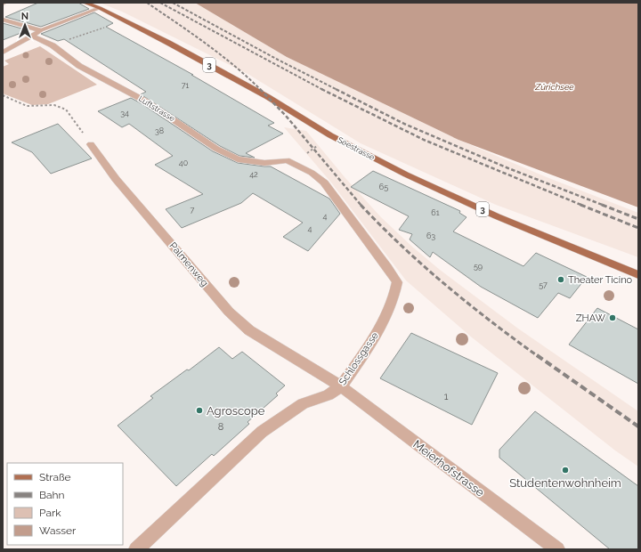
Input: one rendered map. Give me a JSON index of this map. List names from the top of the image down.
{
  "streets": {
    "main road": ["3", "Seestrasse"],
    "street": [
      "Luftstrasse",
      "Palmenweg",
      "Schlossgasse",
      "Meierhofstrasse"
    ]
  },
  "crossings": [
    ["Luftstrasse", "Schlossgasse"],
    ["Palmenweg", "Schlossgasse"],
    ["Palmenweg", "Meierhofstrasse"],
    ["Schlossgasse", "Meierhofstrasse"]
  ],
  "water": ["Zürichsee"],
  "places": [
    "Theater Ticino",
    "ZHAW",
    "Agroscope",
    "Studentenwohnheim"
  ],
  "house_numbers": [
    "71",
    "34",
    "38",
    "40",
    "42",
    "65",
    "7",
    "61",
    "4",
    "4",
    "63",
    "59",
    "57",
    "1",
    "8"
  ],
  "legend": [
    "Straße",
    "Bahn",
    "Park",
    "Wasser"
  ],
  "north": "top"
}
